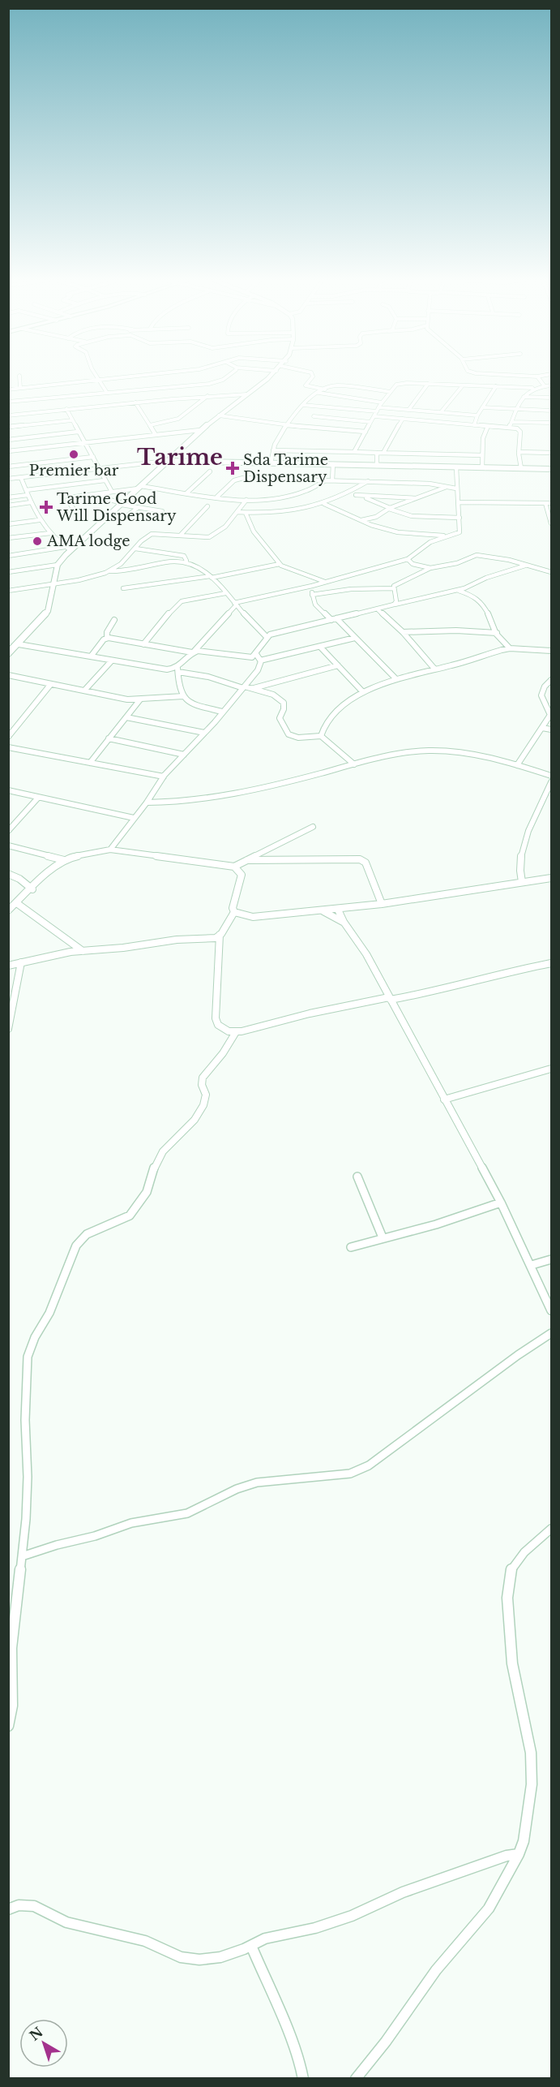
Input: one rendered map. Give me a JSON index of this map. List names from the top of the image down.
{
  "districts": ["Tarime"],
  "places": {
    "other": ["Premier bar", "AMA lodge"],
    "health": ["Sda Tarime Dispensary", "Tarime Good Will Dispensary"]
  },
  "north": "top left"
}
